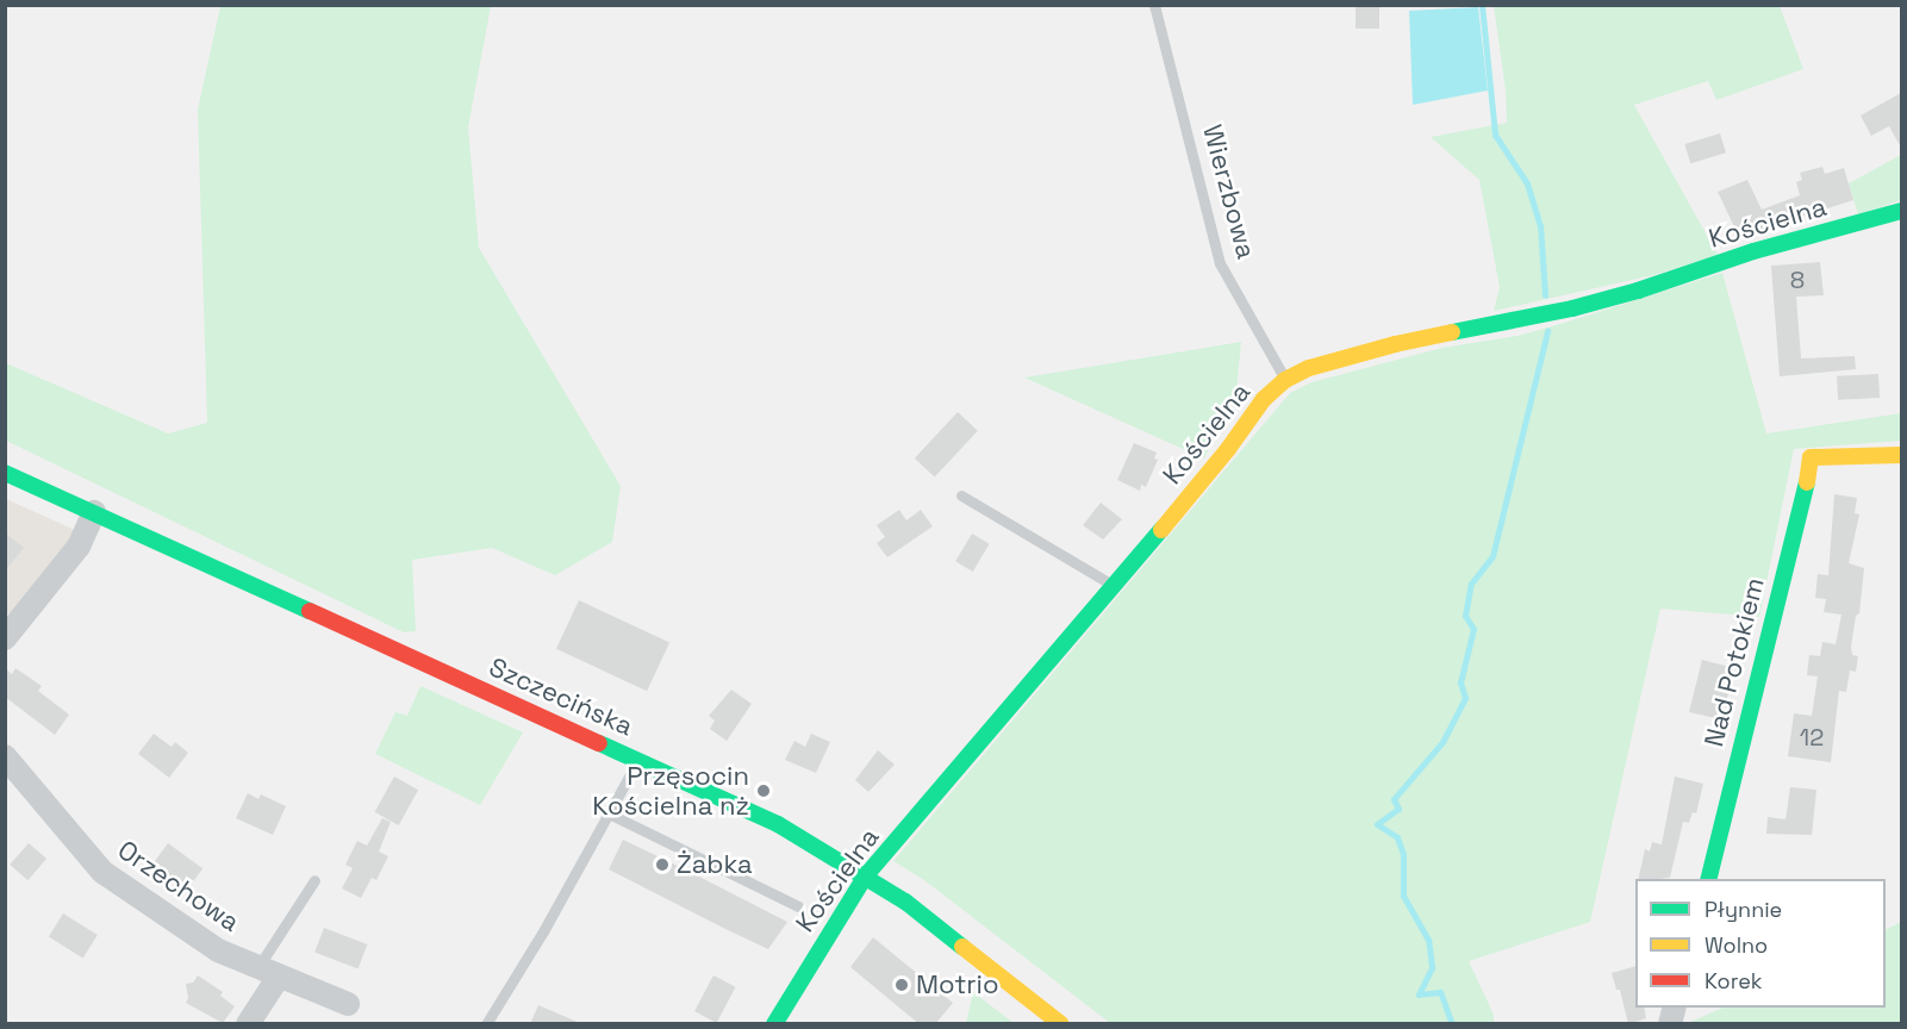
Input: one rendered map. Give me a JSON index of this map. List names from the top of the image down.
{
  "streets": {
    "street": [
      "Kościelna",
      "Nad Potokiem",
      "Szczecińska",
      "Orzechowa"
    ],
    "lane": ["Wierzbowa"]
  },
  "crossings": [
    ["Wierzbowa", "Kościelna"],
    ["Kościelna", "Szczecińska"]
  ],
  "places": ["Przęsocin Kościelna nż", "Żabka", "Motrio"],
  "house_numbers": ["8", "12"],
  "legend": ["Płynnie", "Wolno", "Korek"]
}
